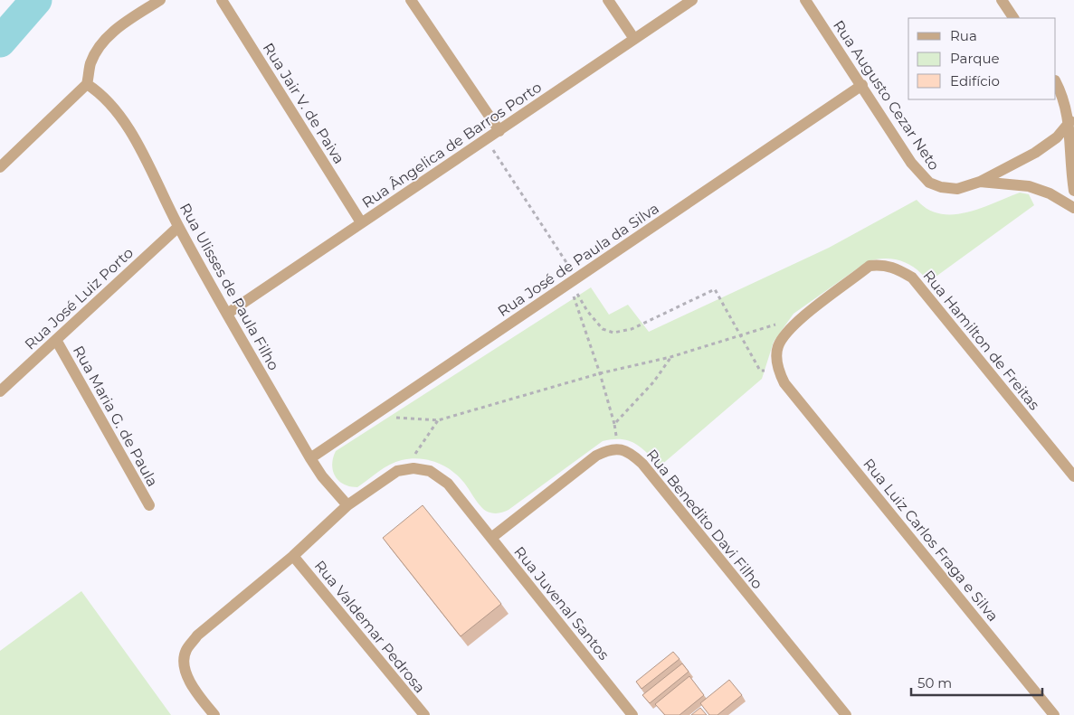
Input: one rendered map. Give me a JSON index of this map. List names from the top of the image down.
{
  "streets": {
    "street": [
      "Rua Augusto Cezar Neto",
      "Rua Jair V. de Paiva",
      "Rua Ângelica de Barros Porto",
      "Rua José de Paula da Silva",
      "Rua Ulisses de Paula Filho",
      "Rua José Luiz Porto",
      "Rua Hamilton de Freitas",
      "Rua Maria G. de Paula",
      "Rua Benedito Davi Filho",
      "Rua Luiz Carlos Fraga e Silva",
      "Rua Juvenal Santos",
      "Rua Valdemar Pedrosa"
    ]
  },
  "crossings": [
    ["Rua Augusto Cezar Neto", "Rua José de Paula da Silva"],
    ["Rua Jair V. de Paiva", "Rua Ângelica de Barros Porto"],
    ["Rua Ângelica de Barros Porto", "Rua Ulisses de Paula Filho"],
    ["Rua José de Paula da Silva", "Rua Ulisses de Paula Filho"],
    ["Rua Ulisses de Paula Filho", "Rua José Luiz Porto"],
    ["Rua José Luiz Porto", "Rua Maria G. de Paula"],
    ["Rua Hamilton de Freitas", "Rua Luiz Carlos Fraga e Silva"]
  ],
  "legend": ["Rua", "Parque", "Edifício"],
  "scale_bar": "50 m"
}
